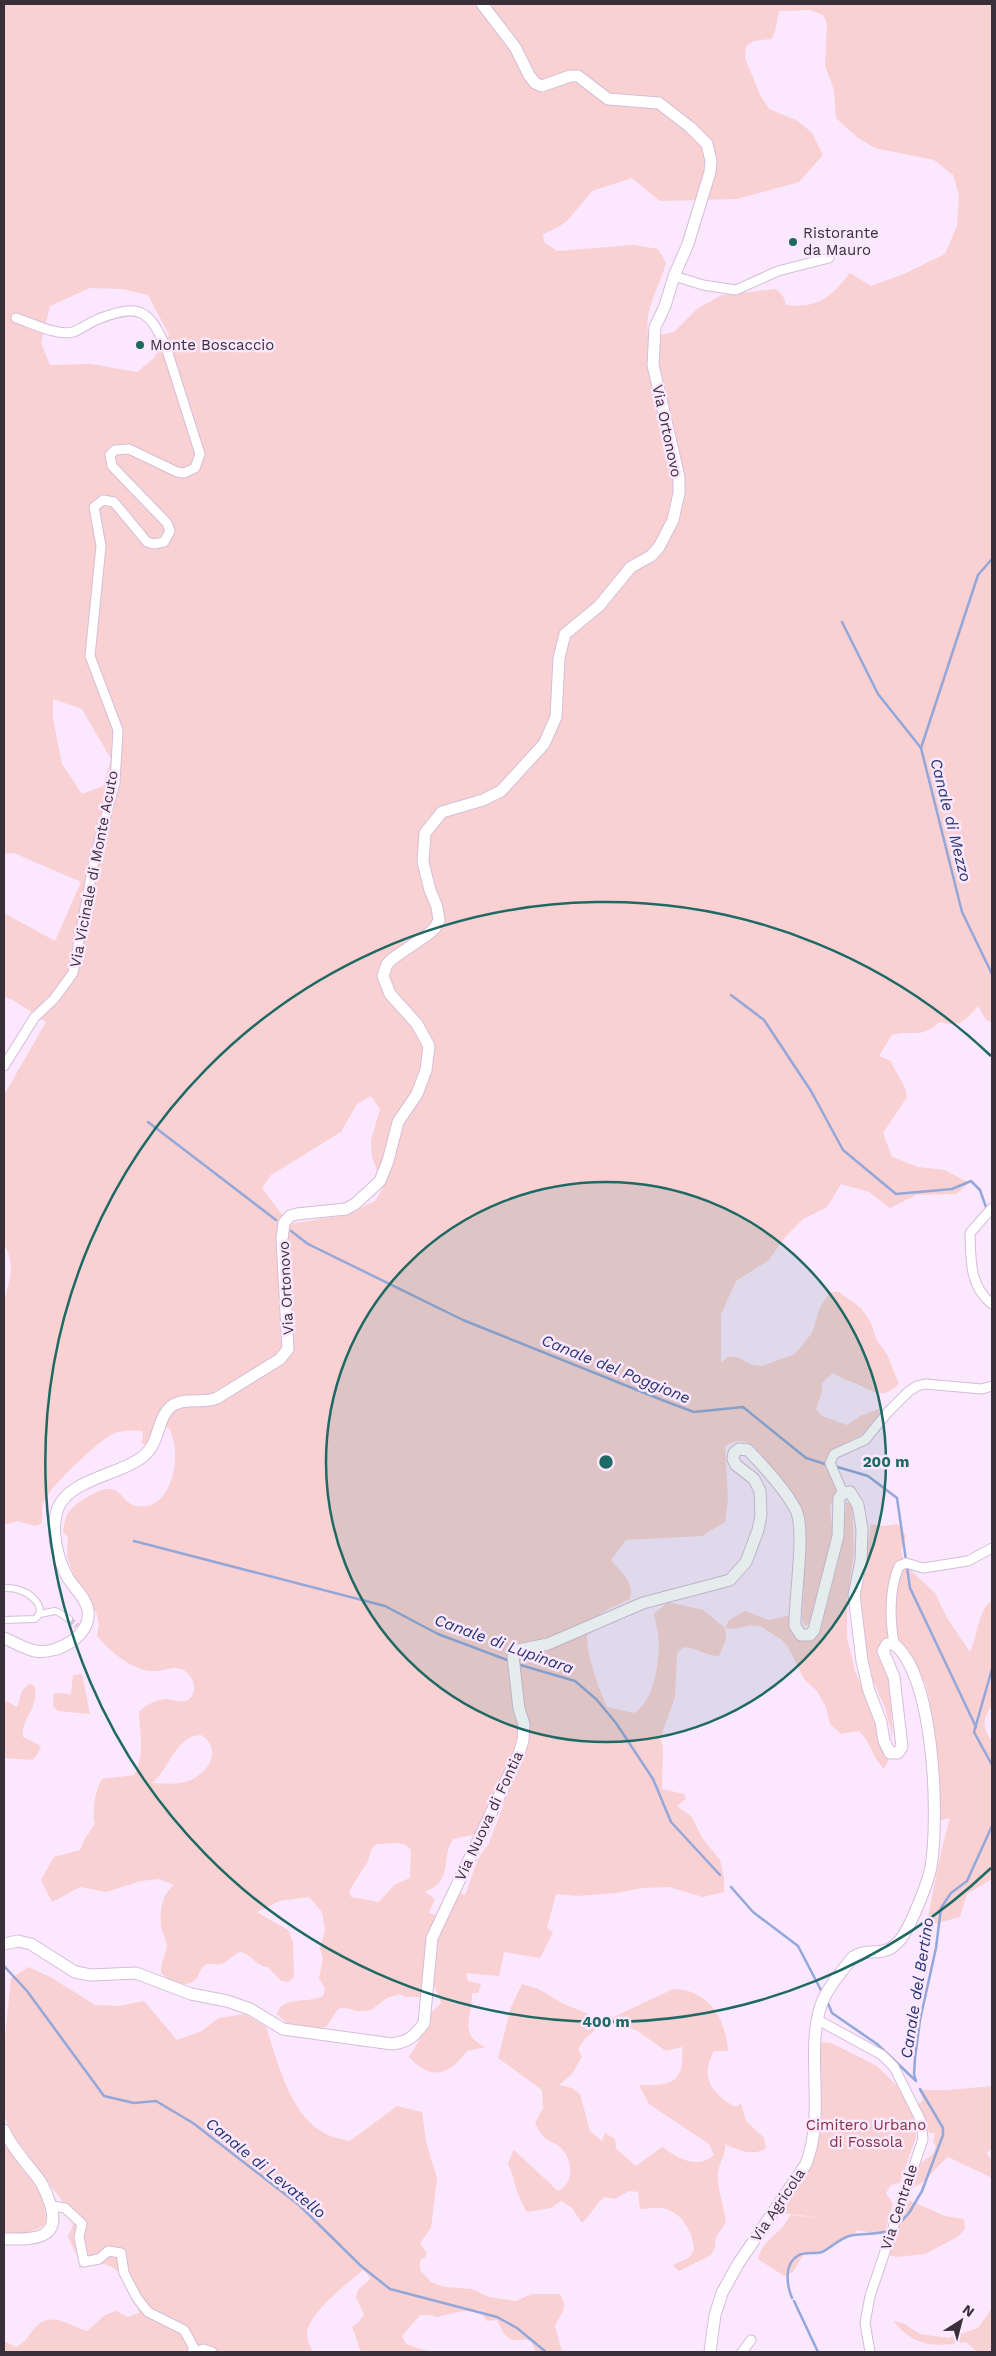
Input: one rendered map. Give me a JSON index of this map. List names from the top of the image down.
{
  "streets": {
    "street": [
      "Via Ortonovo",
      "Via Vicinale di Monte Acuto",
      "Via Nuova di Fontia",
      "Via Agricola",
      "Via Centrale"
    ]
  },
  "crossings": [
    ["Via Agricola", "Via Centrale"]
  ],
  "water": [
    "Canale di Mezzo",
    "Canale del Poggione",
    "Canale di Lupinara",
    "Canale del Bertino",
    "Canale di Levatello"
  ],
  "parks": ["Cimitero Urbano di Fossola"],
  "places": ["Ristorante da Mauro", "Monte Boscaccio"],
  "north": "top right",
  "rings": ["200 m", "400 m"]
}
